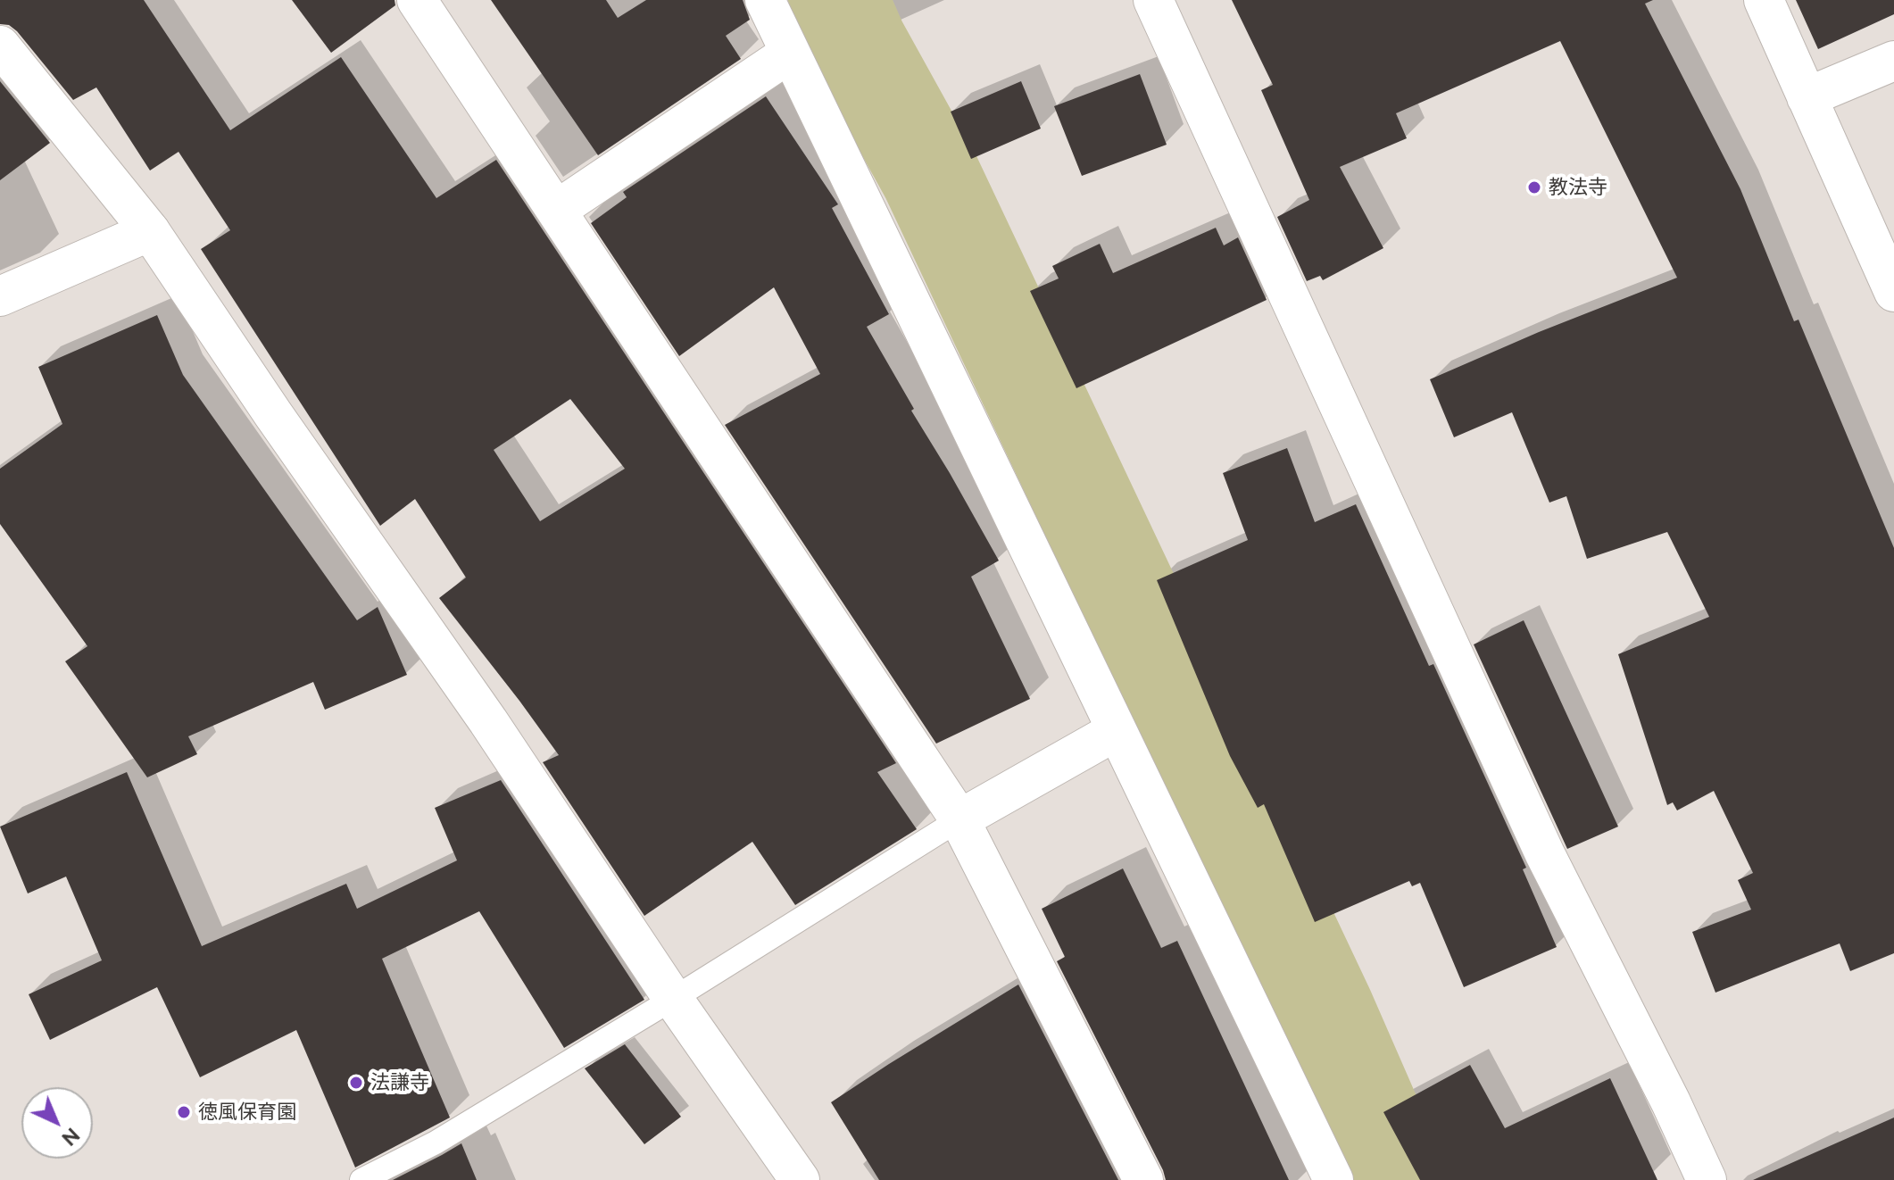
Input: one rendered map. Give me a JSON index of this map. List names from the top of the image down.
{
  "places": ["教法寺", "法謙寺", "徳風保育園"],
  "north": "bottom right"
}
